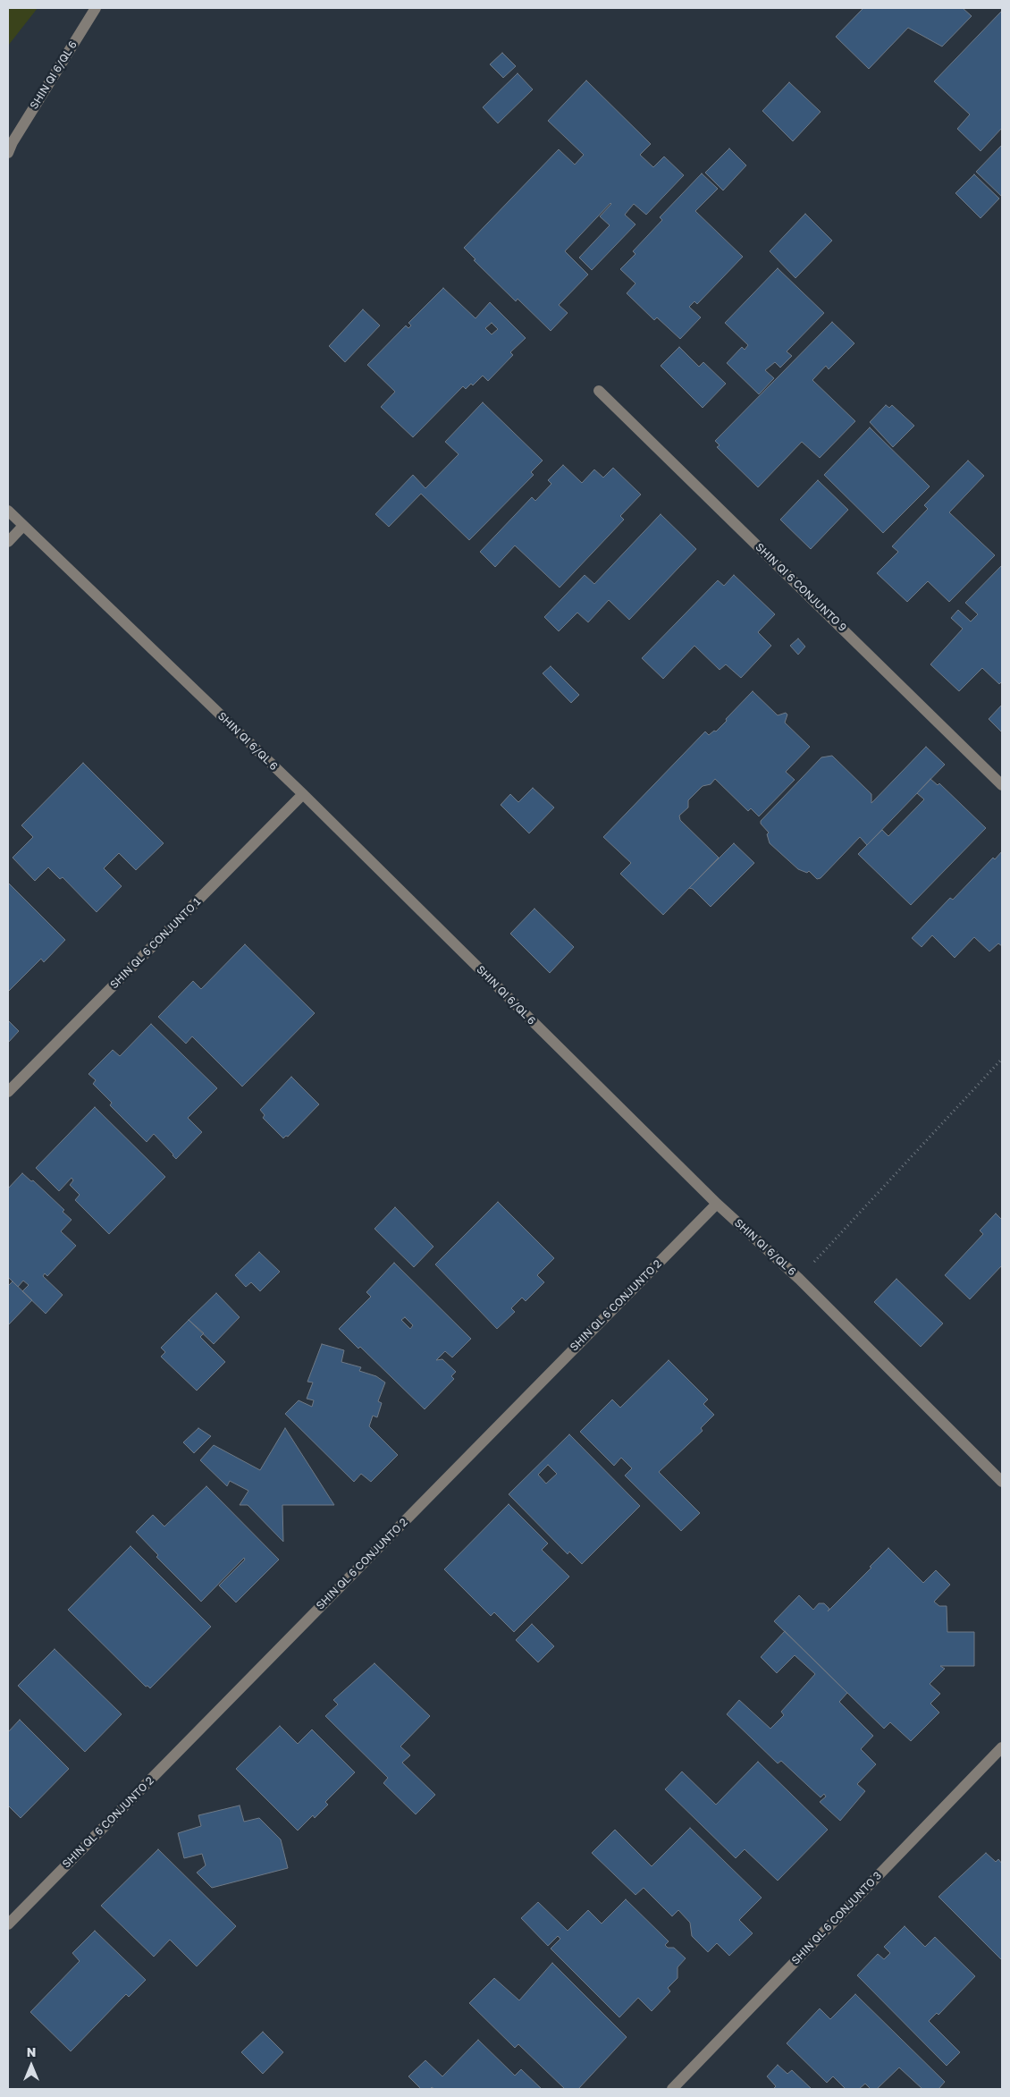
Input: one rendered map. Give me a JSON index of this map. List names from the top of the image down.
{
  "streets": {
    "street": [
      "SHIN QI 6/QL 6",
      "SHIN QI 6 CONJUNTO 9",
      "SHIN QL 6 CONJUNTO 1",
      "SHIN QL 6 CONJUNTO 2",
      "SHIN QL 6 CONJUNTO 3"
    ]
  },
  "crossings": [
    ["SHIN QI 6/QL 6", "SHIN QL 6 CONJUNTO 1"],
    ["SHIN QI 6/QL 6", "SHIN QL 6 CONJUNTO 2"]
  ],
  "north": "top"
}
